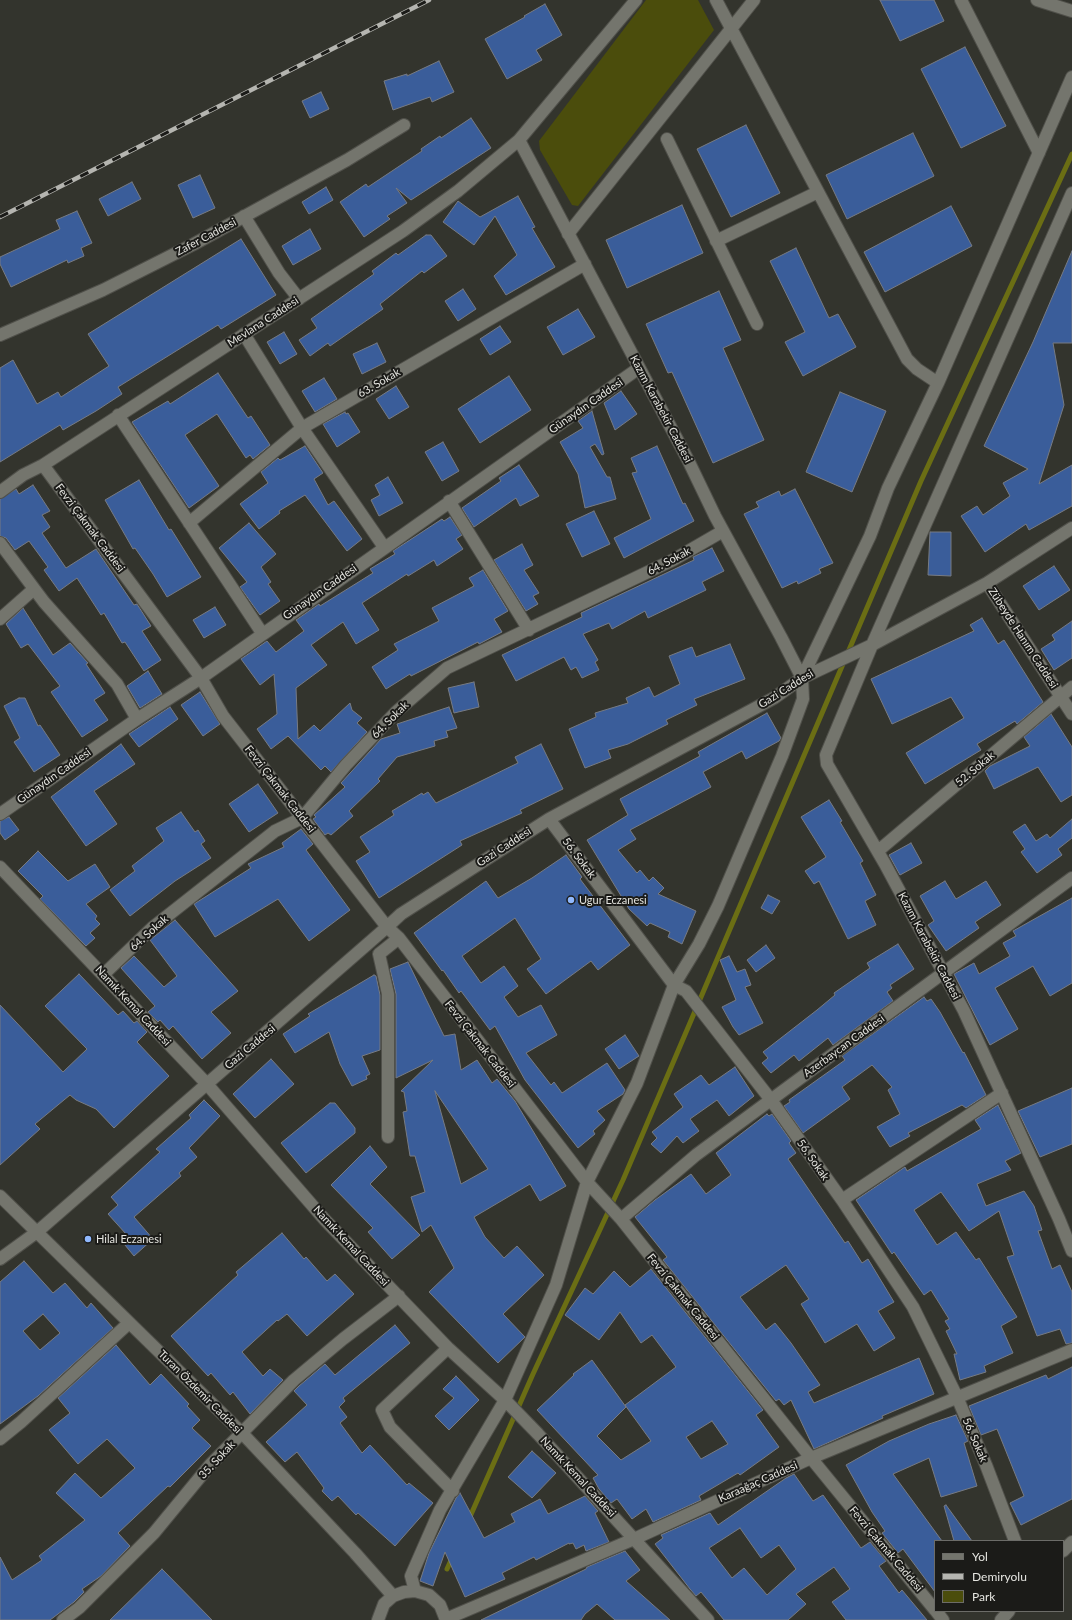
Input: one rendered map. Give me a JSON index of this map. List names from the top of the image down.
{
  "streets": {
    "street": [
      "Zafer Caddesi",
      "Mevlana Caddesi",
      "63. Sokak",
      "Günaydın Caddesi",
      "Kazım Karabekir Caddesi",
      "Fevzi Çakmak Caddesi",
      "64. Sokak",
      "Zübeyde Hanım Caddesi",
      "Gazi Caddesi",
      "52. Sokak",
      "56. Sokak",
      "Namık Kemal Caddesi",
      "Azerbaycan Caddesi",
      "Turan Özdemir Caddesi",
      "35. Sokak",
      "Karaağaç Caddesi"
    ]
  },
  "crossings": [
    ["Mevlana Caddesi", "Kazım Karabekir Caddesi"],
    ["Mevlana Caddesi", "Fevzi Çakmak Caddesi"],
    ["63. Sokak", "Kazım Karabekir Caddesi"],
    ["Günaydın Caddesi", "Kazım Karabekir Caddesi"],
    ["Günaydın Caddesi", "Fevzi Çakmak Caddesi"],
    ["Kazım Karabekir Caddesi", "64. Sokak"],
    ["Kazım Karabekir Caddesi", "Gazi Caddesi"],
    ["Kazım Karabekir Caddesi", "52. Sokak"],
    ["Kazım Karabekir Caddesi", "Azerbaycan Caddesi"],
    ["Fevzi Çakmak Caddesi", "64. Sokak"],
    ["Fevzi Çakmak Caddesi", "Gazi Caddesi"],
    ["Fevzi Çakmak Caddesi", "Azerbaycan Caddesi"],
    ["Fevzi Çakmak Caddesi", "Karaağaç Caddesi"],
    ["64. Sokak", "Namık Kemal Caddesi"],
    ["Zübeyde Hanım Caddesi", "Gazi Caddesi"],
    ["Zübeyde Hanım Caddesi", "52. Sokak"],
    ["Gazi Caddesi", "56. Sokak"],
    ["Gazi Caddesi", "Namık Kemal Caddesi"],
    ["Gazi Caddesi", "Turan Özdemir Caddesi"],
    ["56. Sokak", "Azerbaycan Caddesi"],
    ["56. Sokak", "Karaağaç Caddesi"],
    ["Namık Kemal Caddesi", "35. Sokak"],
    ["Namık Kemal Caddesi", "Karaağaç Caddesi"],
    ["Turan Özdemir Caddesi", "35. Sokak"]
  ],
  "places": ["Ugur Eczanesi", "Hilal Eczanesi"],
  "legend": ["Yol", "Demiryolu", "Park"]
}
